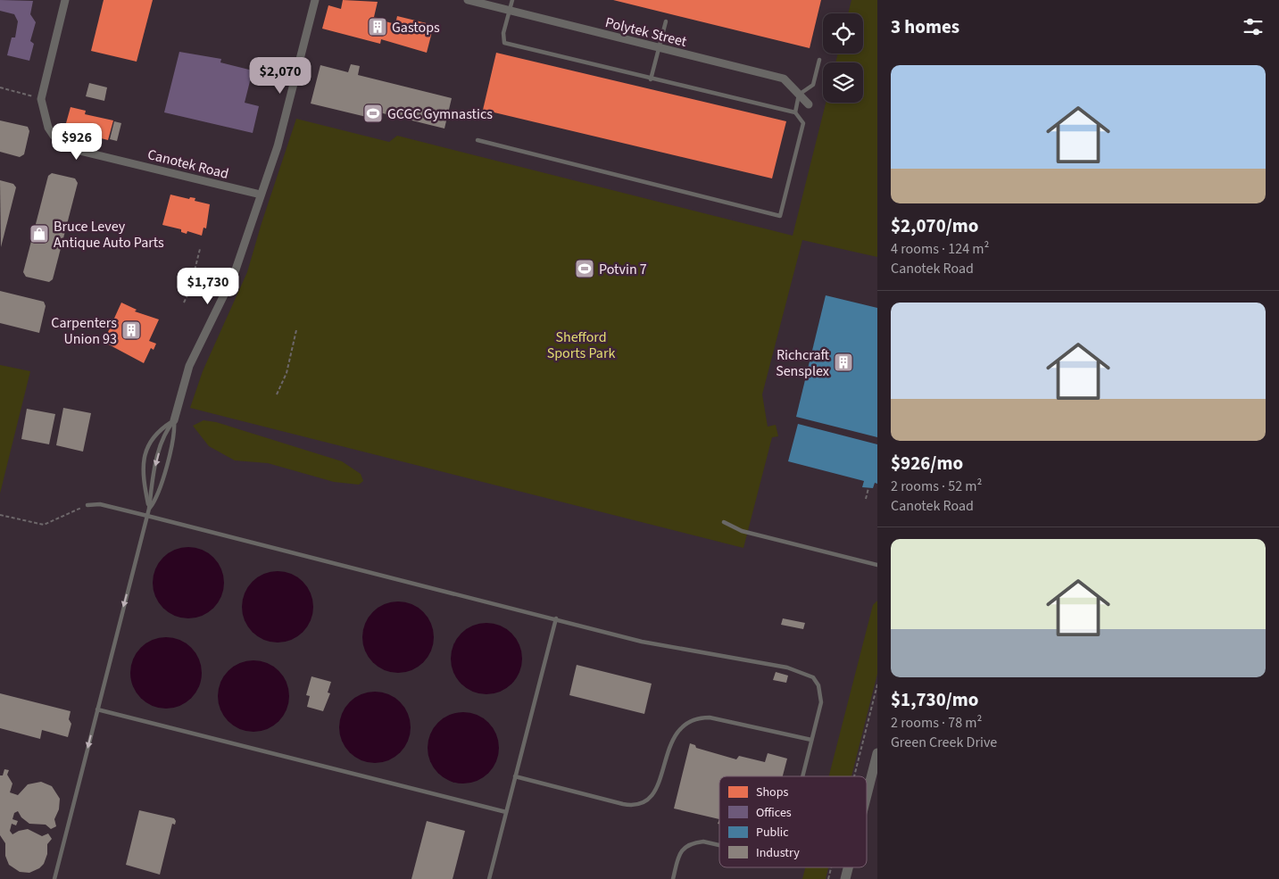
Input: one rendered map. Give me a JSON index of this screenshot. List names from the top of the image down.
{
  "streets": {
    "street": ["Polytek Street", "Canotek Road"]
  },
  "parks": ["Shefford Sports Park"],
  "places": {
    "building": ["Gastops", "Carpenters Union 93", "Richcraft Sensplex"],
    "sports": ["GCGC Gymnastics", "Potvin 7"],
    "shop": ["Bruce Levey Antique Auto Parts"]
  },
  "legend": [
    "Shops",
    "Offices",
    "Public",
    "Industry"
  ],
  "page": {
    "heading": "3 homes",
    "list": [
      {
        "name": "$2,070/mo",
        "note": "4 rooms · 124 m² · Canotek Road"
      },
      {
        "name": "$926/mo",
        "note": "2 rooms · 52 m² · Canotek Road"
      },
      {
        "name": "$1,730/mo",
        "note": "2 rooms · 78 m² · Green Creek Drive"
      }
    ],
    "price": ["$2,070", "$926", "$1,730"]
  }
}
